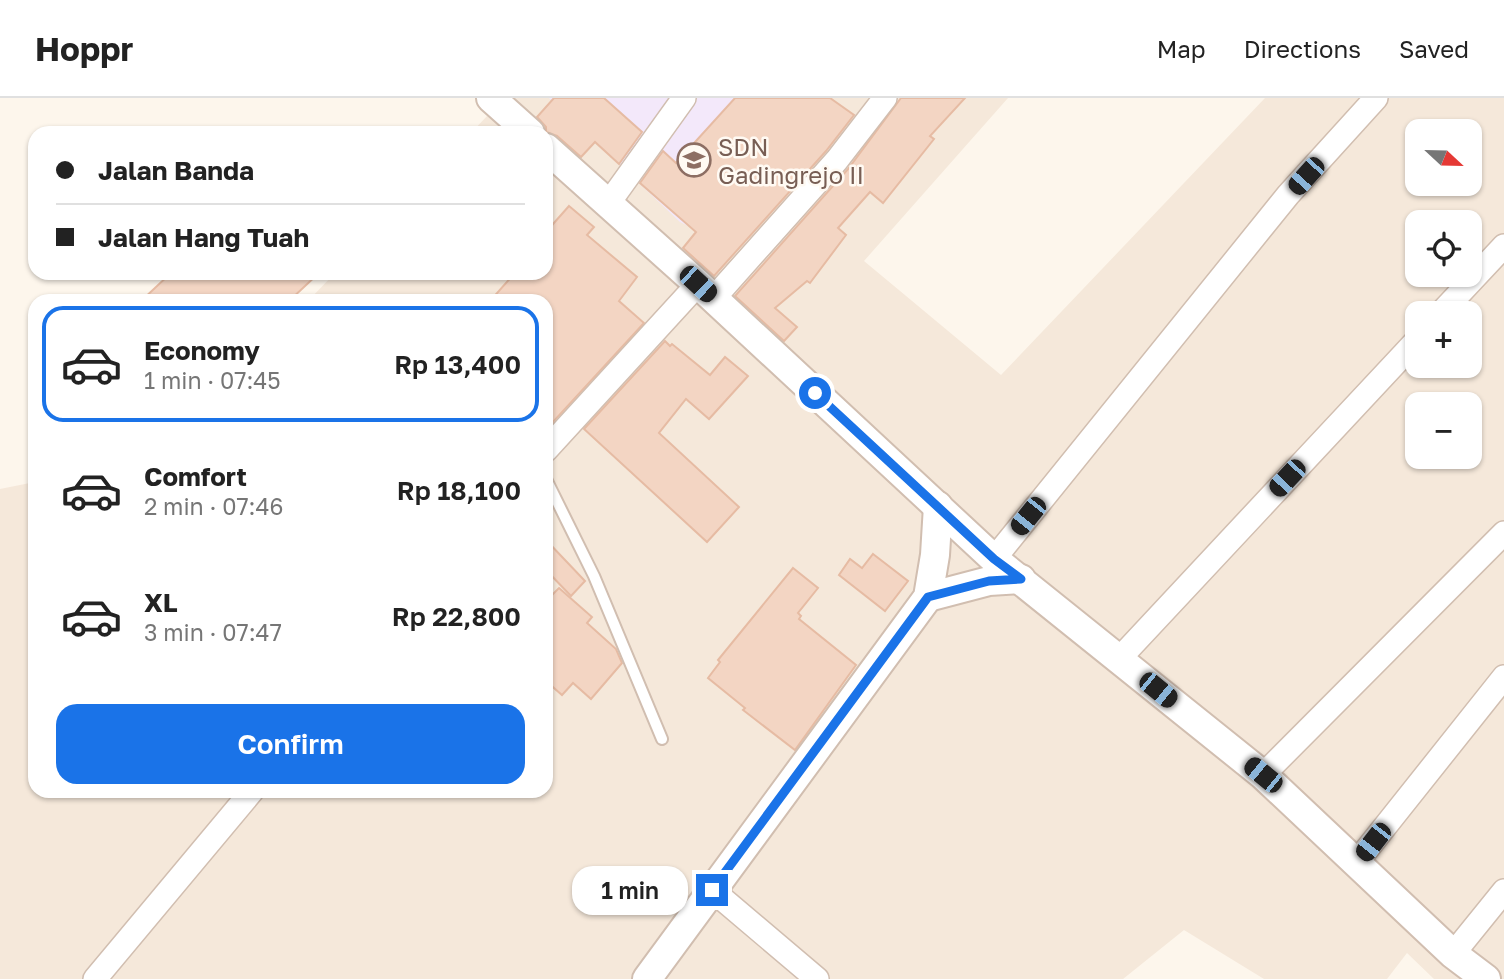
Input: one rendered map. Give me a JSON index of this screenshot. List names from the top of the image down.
{
  "places": {
    "school or university": ["SDN Gadingrejo II"]
  },
  "north": "right",
  "page": {
    "header": "Hoppr",
    "nav": ["Map", "Directions", "Saved"],
    "map_buttons": ["+", "−"],
    "banner": ["Jalan Banda", "Jalan Hang Tuah"],
    "list": [
      {
        "name": "Economy",
        "note": "1 min · 07:45",
        "value": "Rp 13,400"
      },
      {
        "name": "Comfort",
        "note": "2 min · 07:46",
        "value": "Rp 18,100"
      },
      {
        "name": "XL",
        "note": "3 min · 07:47",
        "value": "Rp 22,800"
      }
    ],
    "buttons": "Confirm",
    "bubble": "1 min"
  }
}
